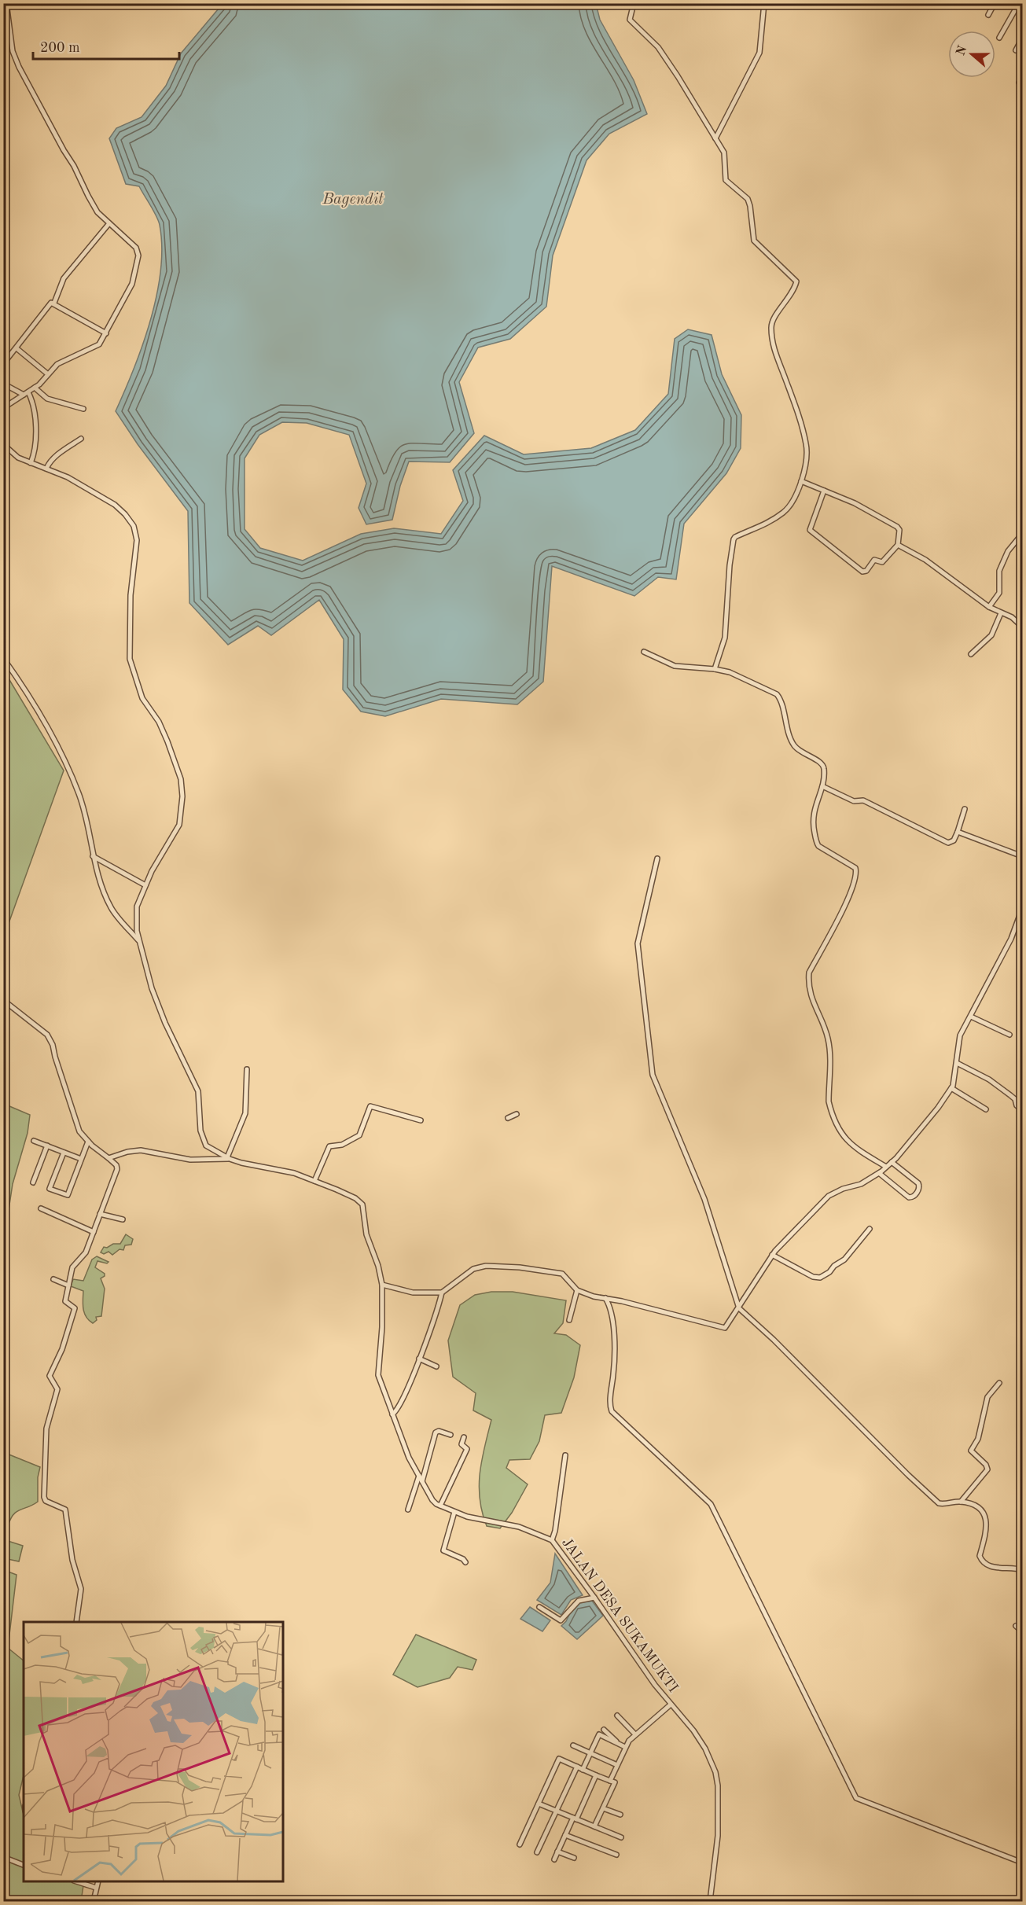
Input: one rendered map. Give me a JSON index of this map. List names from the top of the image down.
{
  "streets": {
    "street": ["JALAN DESA SUKAMUKTI"]
  },
  "water": ["Bagendit"],
  "scale_bar": "200 m",
  "north": "left"
}
